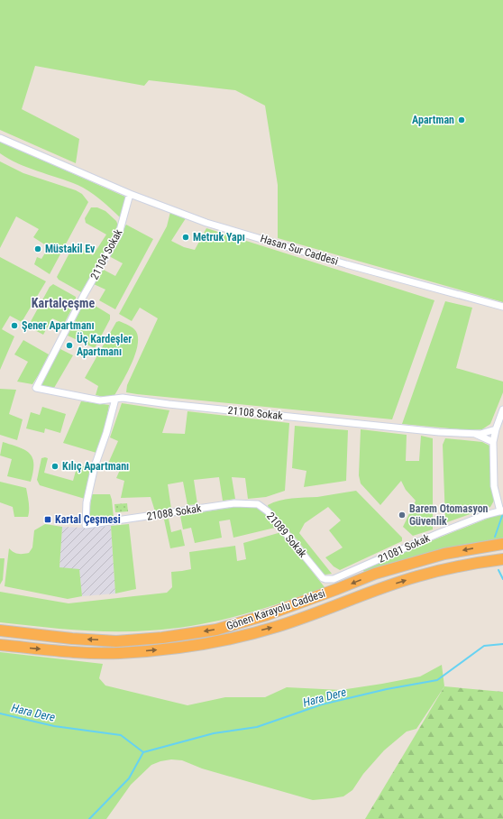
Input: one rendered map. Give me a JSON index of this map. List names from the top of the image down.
{
  "streets": {
    "highway": ["Gönen Karayolu Caddesi"],
    "street": [
      "Hasan Sur Caddesi",
      "21104 Sokak",
      "21108 Sokak",
      "21088 Sokak",
      "21089 Sokak",
      "21081 Sokak"
    ]
  },
  "crossings": [
    ["Hasan Sur Caddesi", "21104 Sokak"],
    ["21104 Sokak", "21108 Sokak"],
    ["21108 Sokak", "21088 Sokak"],
    ["21088 Sokak", "21089 Sokak"],
    ["21089 Sokak", "21081 Sokak"]
  ],
  "districts": ["Kartalçeşme"],
  "water": ["Hara Dere"],
  "places": {
    "other": [
      "Apartman",
      "Metruk Yapı",
      "Müstakil Ev",
      "Şener Apartmanı",
      "Üç Kardeşler Apartmanı",
      "Kılıç Apartmanı",
      "Barem Otomasyon Güvenlik"
    ],
    "transit": ["Kartal Çeşmesi"]
  }
}
